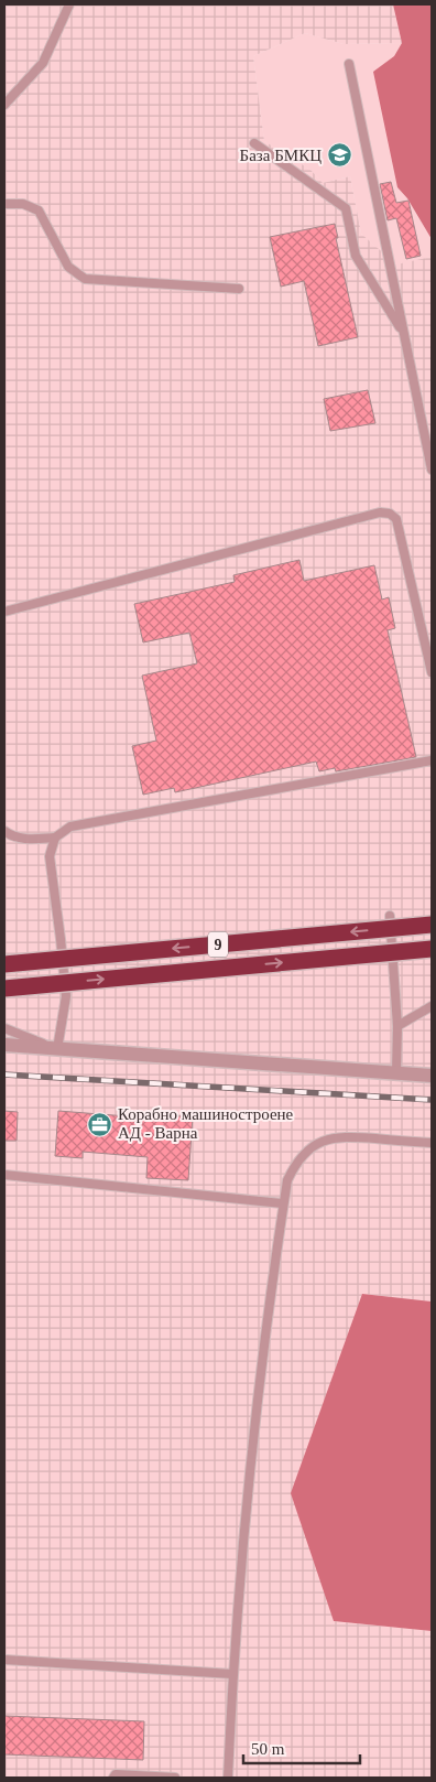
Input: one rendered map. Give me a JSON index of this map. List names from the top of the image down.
{
  "streets": {
    "highway": ["9"]
  },
  "places": {
    "school or university": ["База БМКЦ"],
    "office": ["Корабно машиностроене АД - Варна"]
  },
  "scale_bar": "50 m"
}
